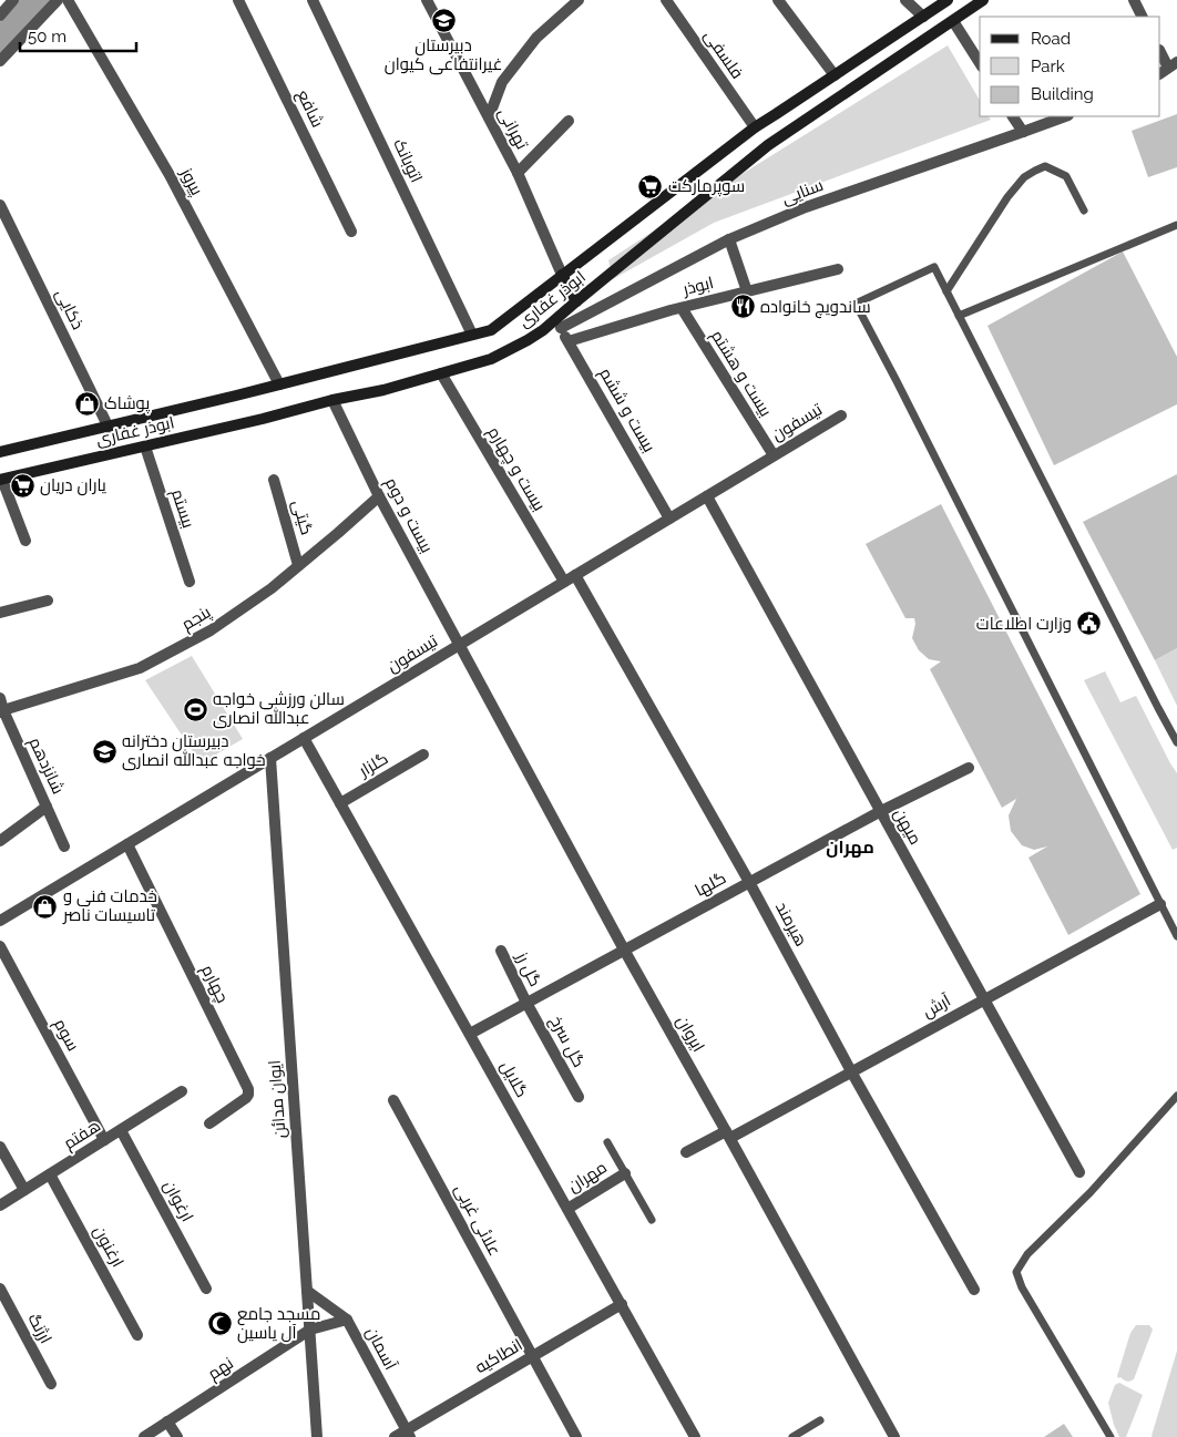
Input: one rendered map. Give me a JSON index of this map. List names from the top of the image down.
{
  "streets": {
    "main road": ["ابوذر غفاری"],
    "street": [
      "فلسفی",
      "شافع",
      "تهرانی",
      "اتوبانک",
      "پیروز",
      "سنایی",
      "ابوذر",
      "ذکایی",
      "بیست و هشتم",
      "بیست و ششم",
      "تیسفون",
      "بیست و چهارم",
      "بیستم",
      "بیست و دوم",
      "گیتی",
      "پنجم",
      "گلزار",
      "شانزدهم",
      "میهن",
      "گلها",
      "هیرمند",
      "گل رز",
      "چهارم",
      "آرش",
      "ایروان",
      "سوم",
      "گل سرخ",
      "گلایل",
      "ایوان مدائن",
      "هفتم",
      "مهران",
      "ارغوان",
      "علائی غربی",
      "ارغنون",
      "ارژنگ",
      "آسمان",
      "انطاکیه",
      "نهم"
    ]
  },
  "crossings": [
    ["فلسفی", "ابوذر غفاری"],
    ["تهرانی", "ابوذر غفاری"],
    ["اتوبانک", "ابوذر غفاری"],
    ["پیروز", "ابوذر غفاری"],
    ["سنایی", "ابوذر غفاری"],
    ["سنایی", "بیست و ششم"],
    ["ابوذر", "بیست و هشتم"],
    ["ابوذر", "بیست و ششم"],
    ["ابوذر غفاری", "ذکایی"],
    ["ابوذر غفاری", "بیست و ششم"],
    ["ابوذر غفاری", "بیست و چهارم"],
    ["ابوذر غفاری", "بیستم"],
    ["ابوذر غفاری", "بیست و دوم"],
    ["بیست و هشتم", "تیسفون"],
    ["بیست و ششم", "تیسفون"],
    ["تیسفون", "بیست و چهارم"],
    ["تیسفون", "بیست و دوم"],
    ["تیسفون", "میهن"],
    ["تیسفون", "هیرمند"],
    ["تیسفون", "چهارم"],
    ["تیسفون", "ایروان"],
    ["تیسفون", "گلایل"],
    ["تیسفون", "ایوان مدائن"],
    ["بیست و دوم", "پنجم"],
    ["بیست و دوم", "ایروان"],
    ["گیتی", "پنجم"],
    ["پنجم", "شانزدهم"],
    ["گلزار", "گلایل"],
    ["میهن", "گلها"],
    ["میهن", "آرش"],
    ["گلها", "هیرمند"],
    ["گلها", "گل رز"],
    ["گلها", "ایروان"],
    ["گلها", "گل سرخ"],
    ["گلها", "گلایل"],
    ["هیرمند", "آرش"],
    ["گل رز", "گل سرخ"],
    ["آرش", "ایروان"],
    ["سوم", "هفتم"],
    ["گلایل", "مهران"],
    ["گلایل", "انطاکیه"],
    ["ایوان مدائن", "آسمان"],
    ["ایوان مدائن", "نهم"],
    ["هفتم", "ارغوان"],
    ["هفتم", "ارغنون"],
    ["علائی غربی", "انطاکیه"],
    ["آسمان", "انطاکیه"],
    ["آسمان", "نهم"]
  ],
  "districts": ["مهران"],
  "places": {
    "school or university": ["دبیرستان غیرانتفاعی کیوان", "دبیرستان دخترانه خواجه عبدالله انصاری"],
    "supermarket": ["سوپرمارکت", "یاران دریان"],
    "restaurant": ["ساندویچ خانواده"],
    "shop": ["پوشاک", "خدمات فنی و تاسیسات ناصر"],
    "public building": ["وزارت اطلاعات"],
    "sports": ["سالن ورزشی خواجه عبدالله انصاری"],
    "mosque": ["مسجد جامع آل یاسین"]
  },
  "legend": ["Road", "Park", "Building"],
  "scale_bar": "50 m"
}
